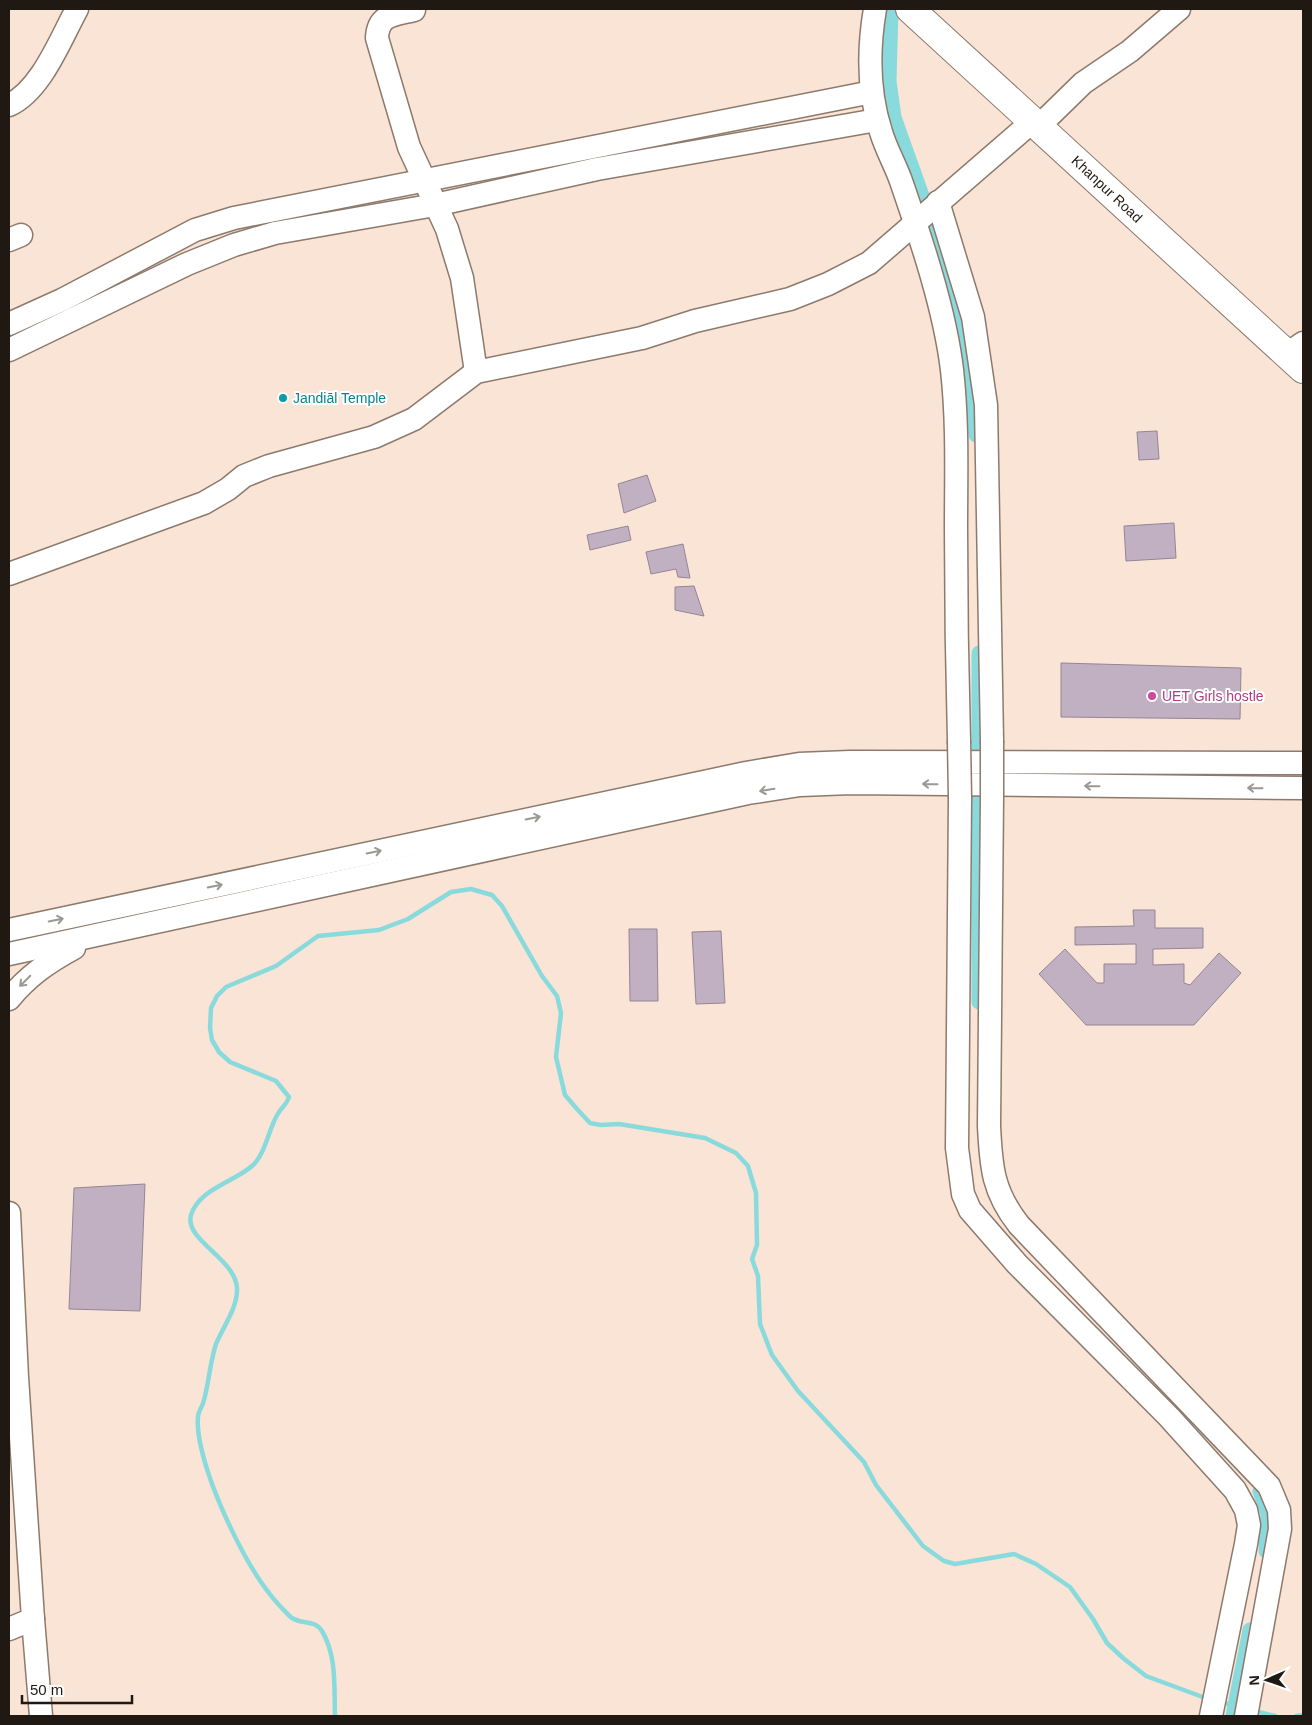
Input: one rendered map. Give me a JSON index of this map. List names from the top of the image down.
{
  "streets": {
    "highway": ["Khanpur Road"]
  },
  "places": ["Jandiāl Temple", "UET Girls hostle"],
  "scale_bar": "50 m",
  "north": "left"
}
